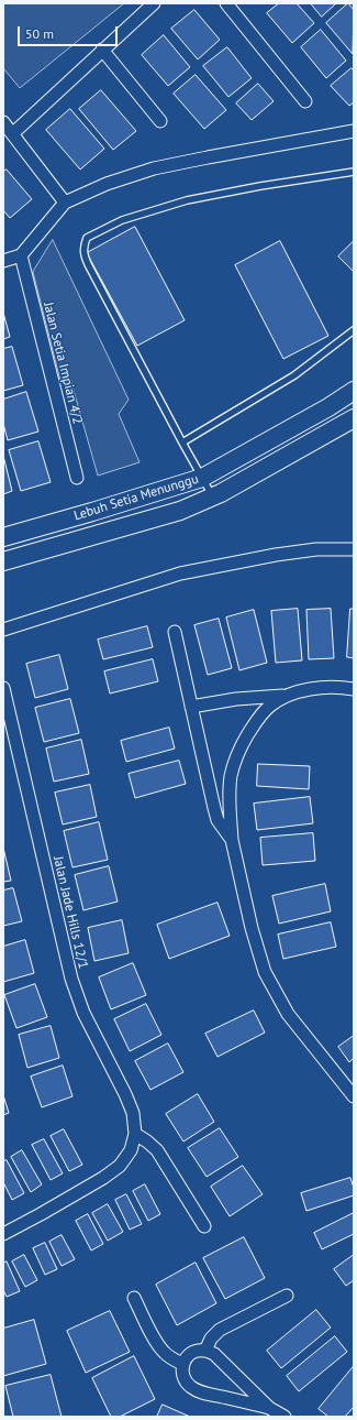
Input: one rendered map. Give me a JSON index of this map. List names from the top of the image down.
{
  "streets": {
    "street": ["Jalan Setia Impian 4/2", "Lebuh Setia Menunggu", "Jalan Jade Hills 12/1"]
  },
  "scale_bar": "50 m"
}
